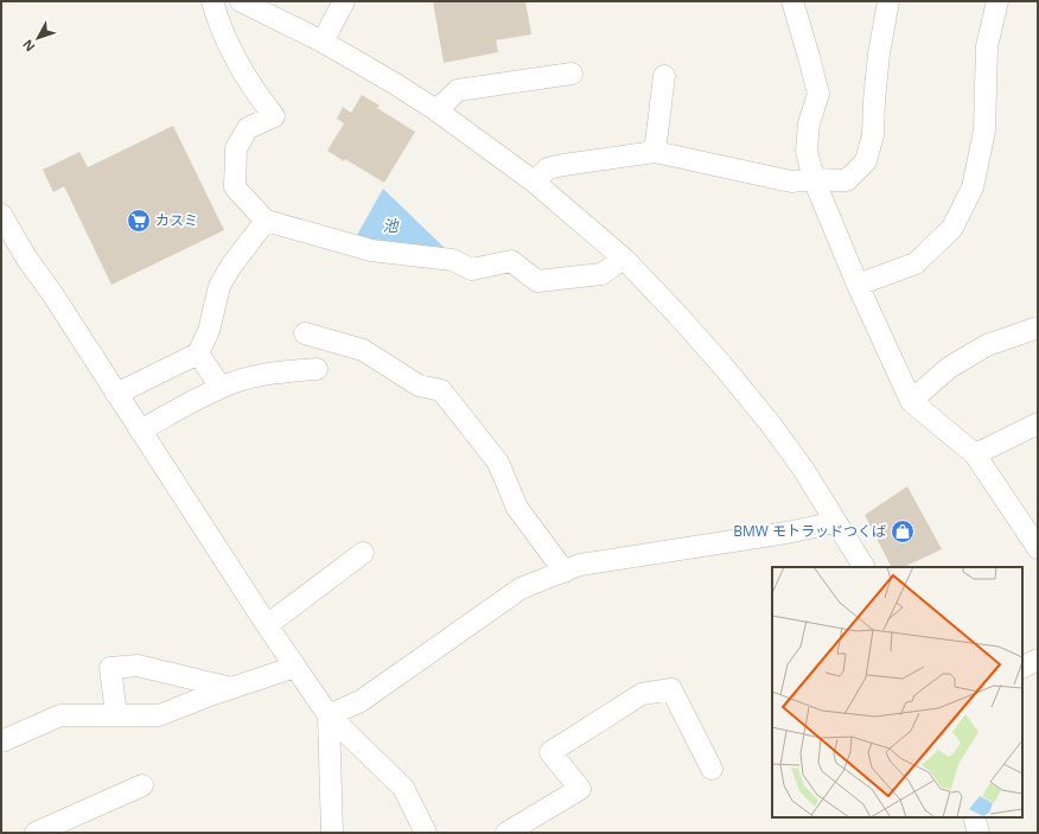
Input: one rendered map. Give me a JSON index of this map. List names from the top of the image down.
{
  "water": ["池"],
  "places": {
    "supermarket": ["カスミ"],
    "shop": ["BMW モトラッドつくば"]
  },
  "north": "bottom left"
}
